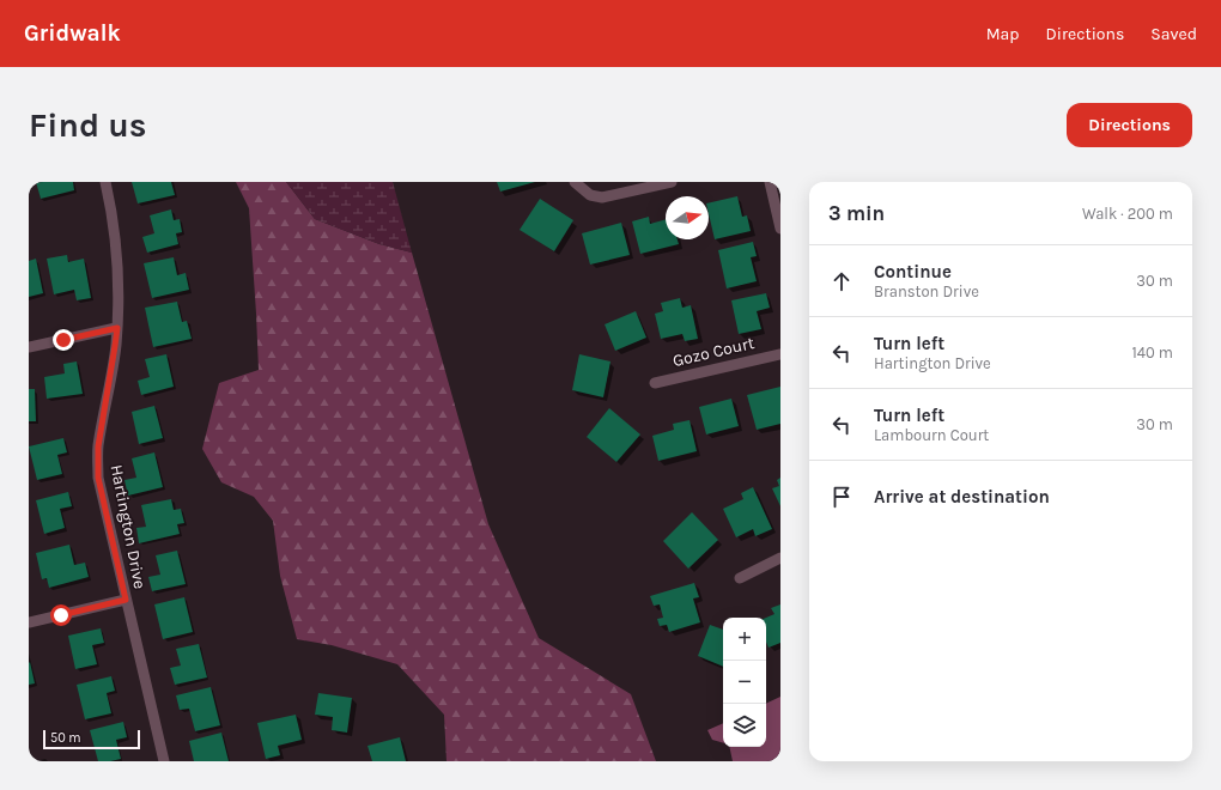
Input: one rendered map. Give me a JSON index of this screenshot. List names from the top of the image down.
{
  "streets": {
    "street": ["Gozo Court", "Hartington Drive"]
  },
  "scale_bar": "50 m",
  "north": "right",
  "page": {
    "header": "Gridwalk",
    "nav": ["Map", "Directions", "Saved"],
    "buttons": "Directions",
    "title": "Find us",
    "heading": ["3 min", "Walk · 200 m"],
    "list": [
      ["Continue", "Branston Drive", "30 m"],
      ["Turn left", "Hartington Drive", "140 m"],
      ["Turn left", "Lambourn Court", "30 m"],
      "Arrive at destination"
    ],
    "map_buttons": ["+", "−"],
    "scale": "50 m"
  }
}
